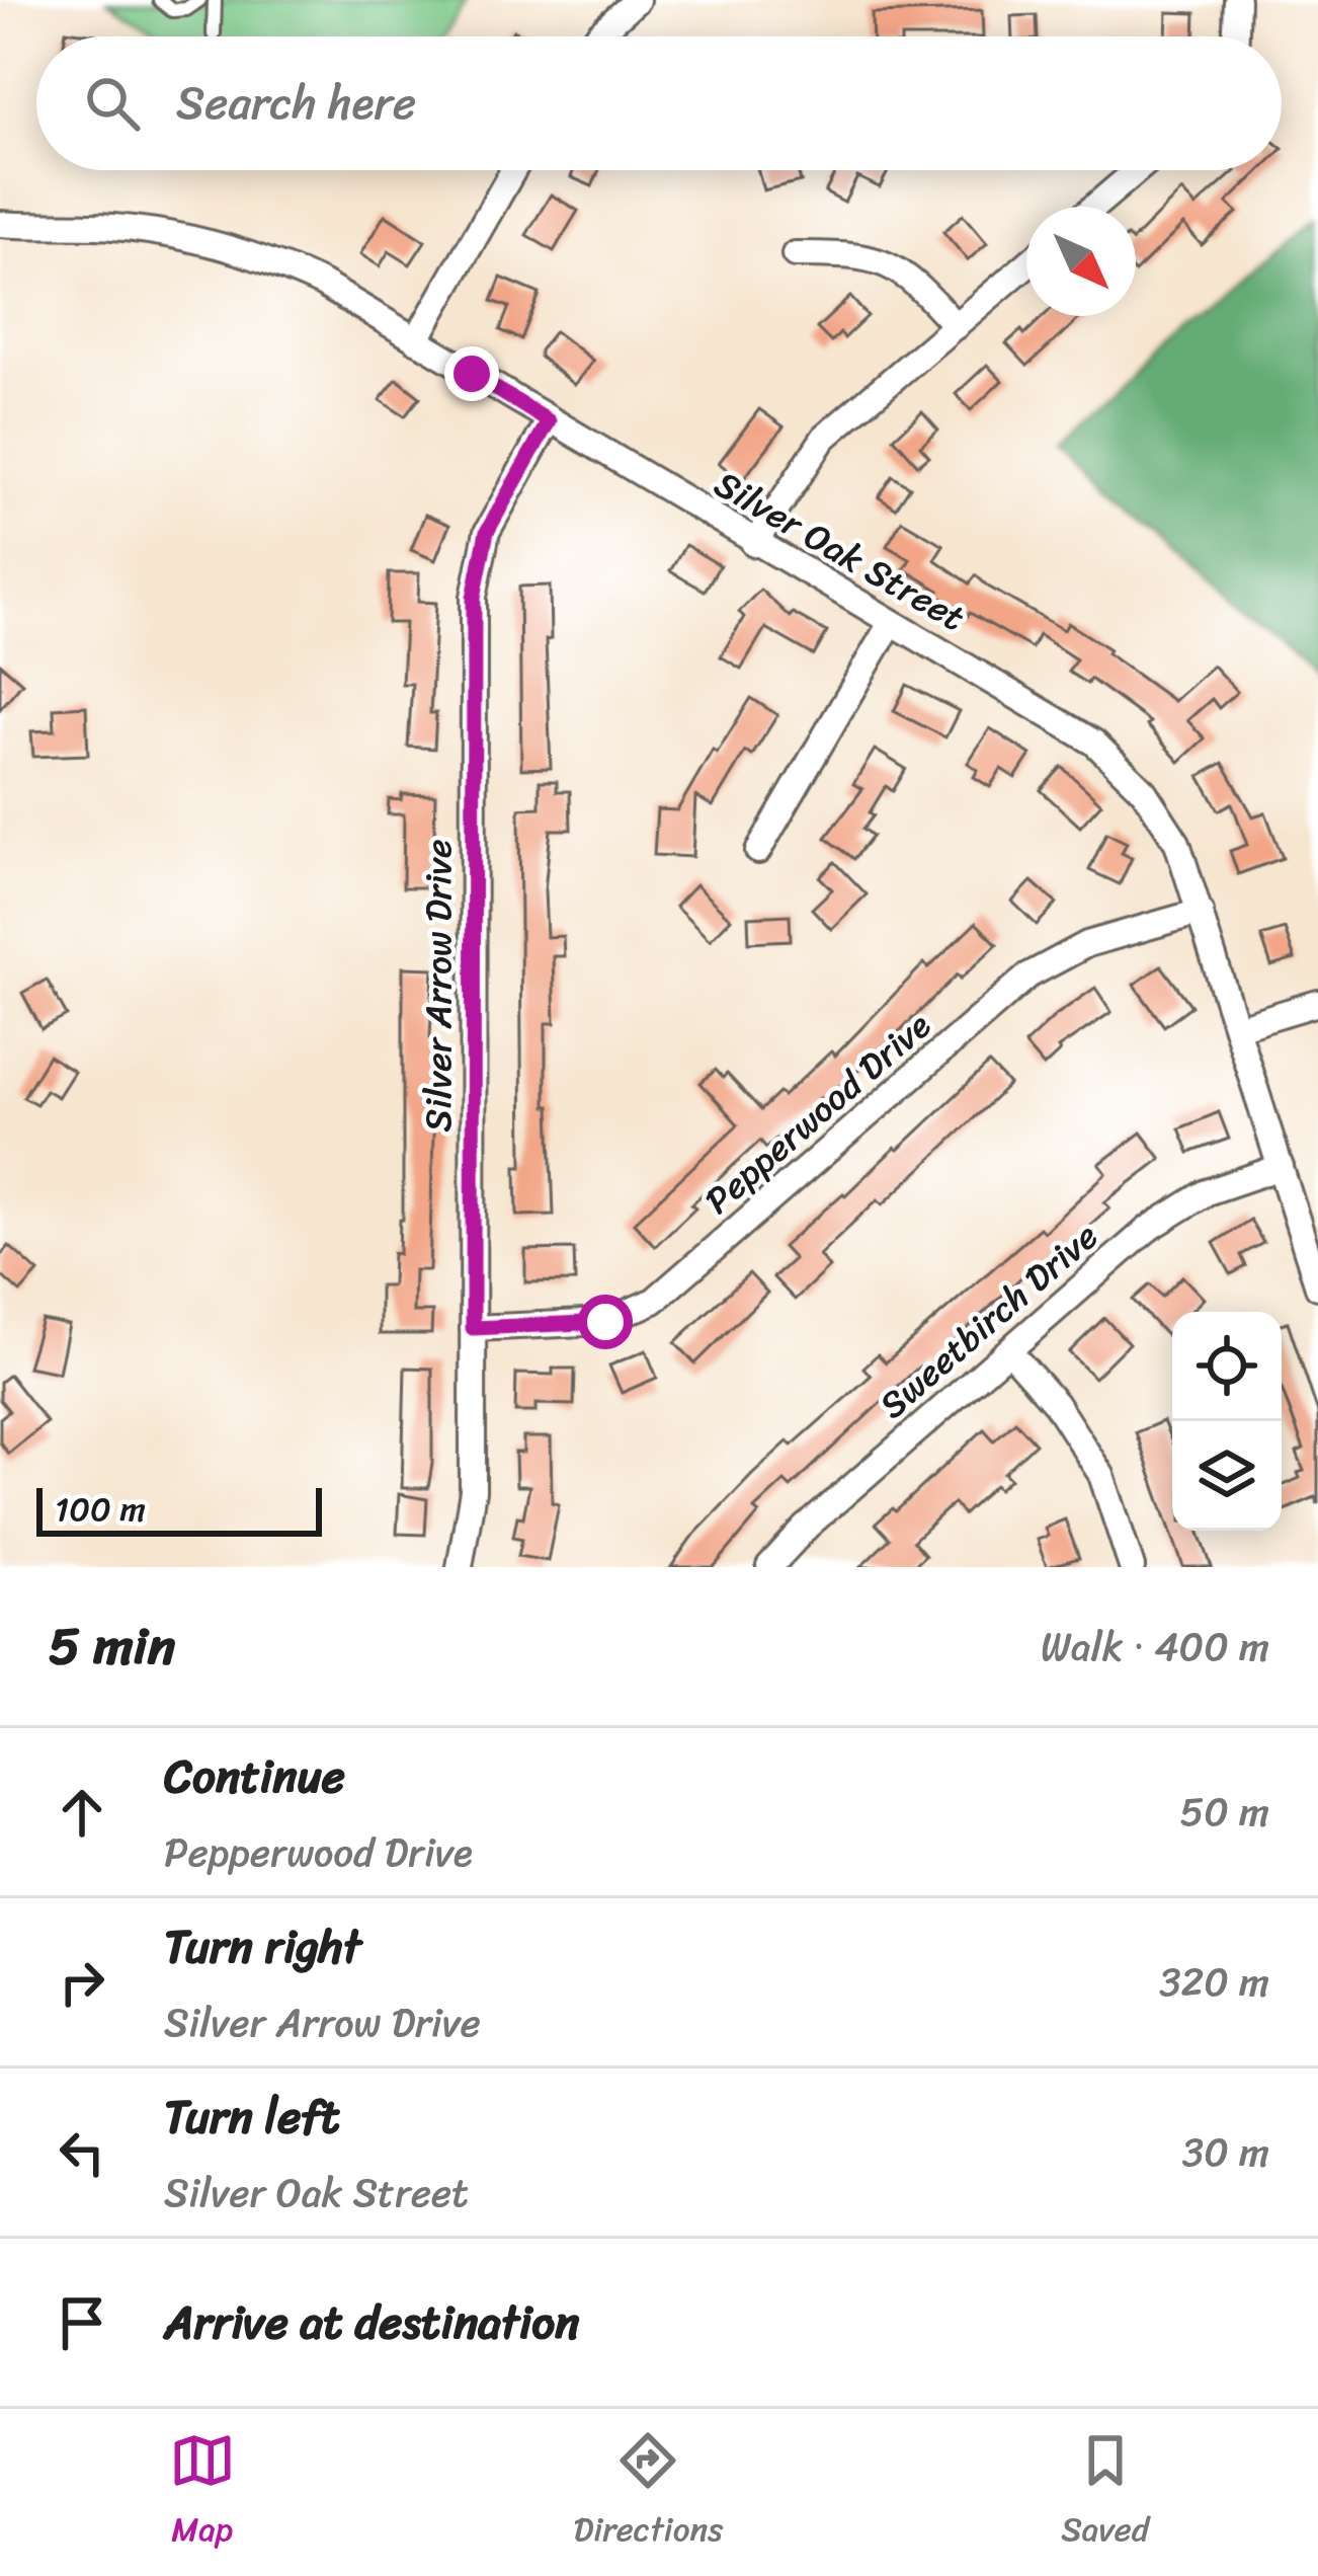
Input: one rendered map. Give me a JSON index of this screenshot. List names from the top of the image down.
{
  "streets": {
    "street": [
      "Silver Oak Street",
      "Silver Arrow Drive",
      "Pepperwood Drive",
      "Sweetbirch Drive"
    ]
  },
  "crossings": [
    ["Silver Oak Street", "Silver Arrow Drive"],
    ["Silver Oak Street", "Pepperwood Drive"],
    ["Silver Oak Street", "Sweetbirch Drive"],
    ["Silver Arrow Drive", "Pepperwood Drive"]
  ],
  "scale_bar": "100 m",
  "north": "bottom right",
  "page": {
    "search": "Search here",
    "scale": "100 m",
    "heading": ["5 min", "Walk · 400 m"],
    "list": [
      ["Continue", "Pepperwood Drive", "50 m"],
      ["Turn right", "Silver Arrow Drive", "320 m"],
      ["Turn left", "Silver Oak Street", "30 m"],
      "Arrive at destination"
    ],
    "nav": ["Map", "Directions", "Saved"]
  }
}
